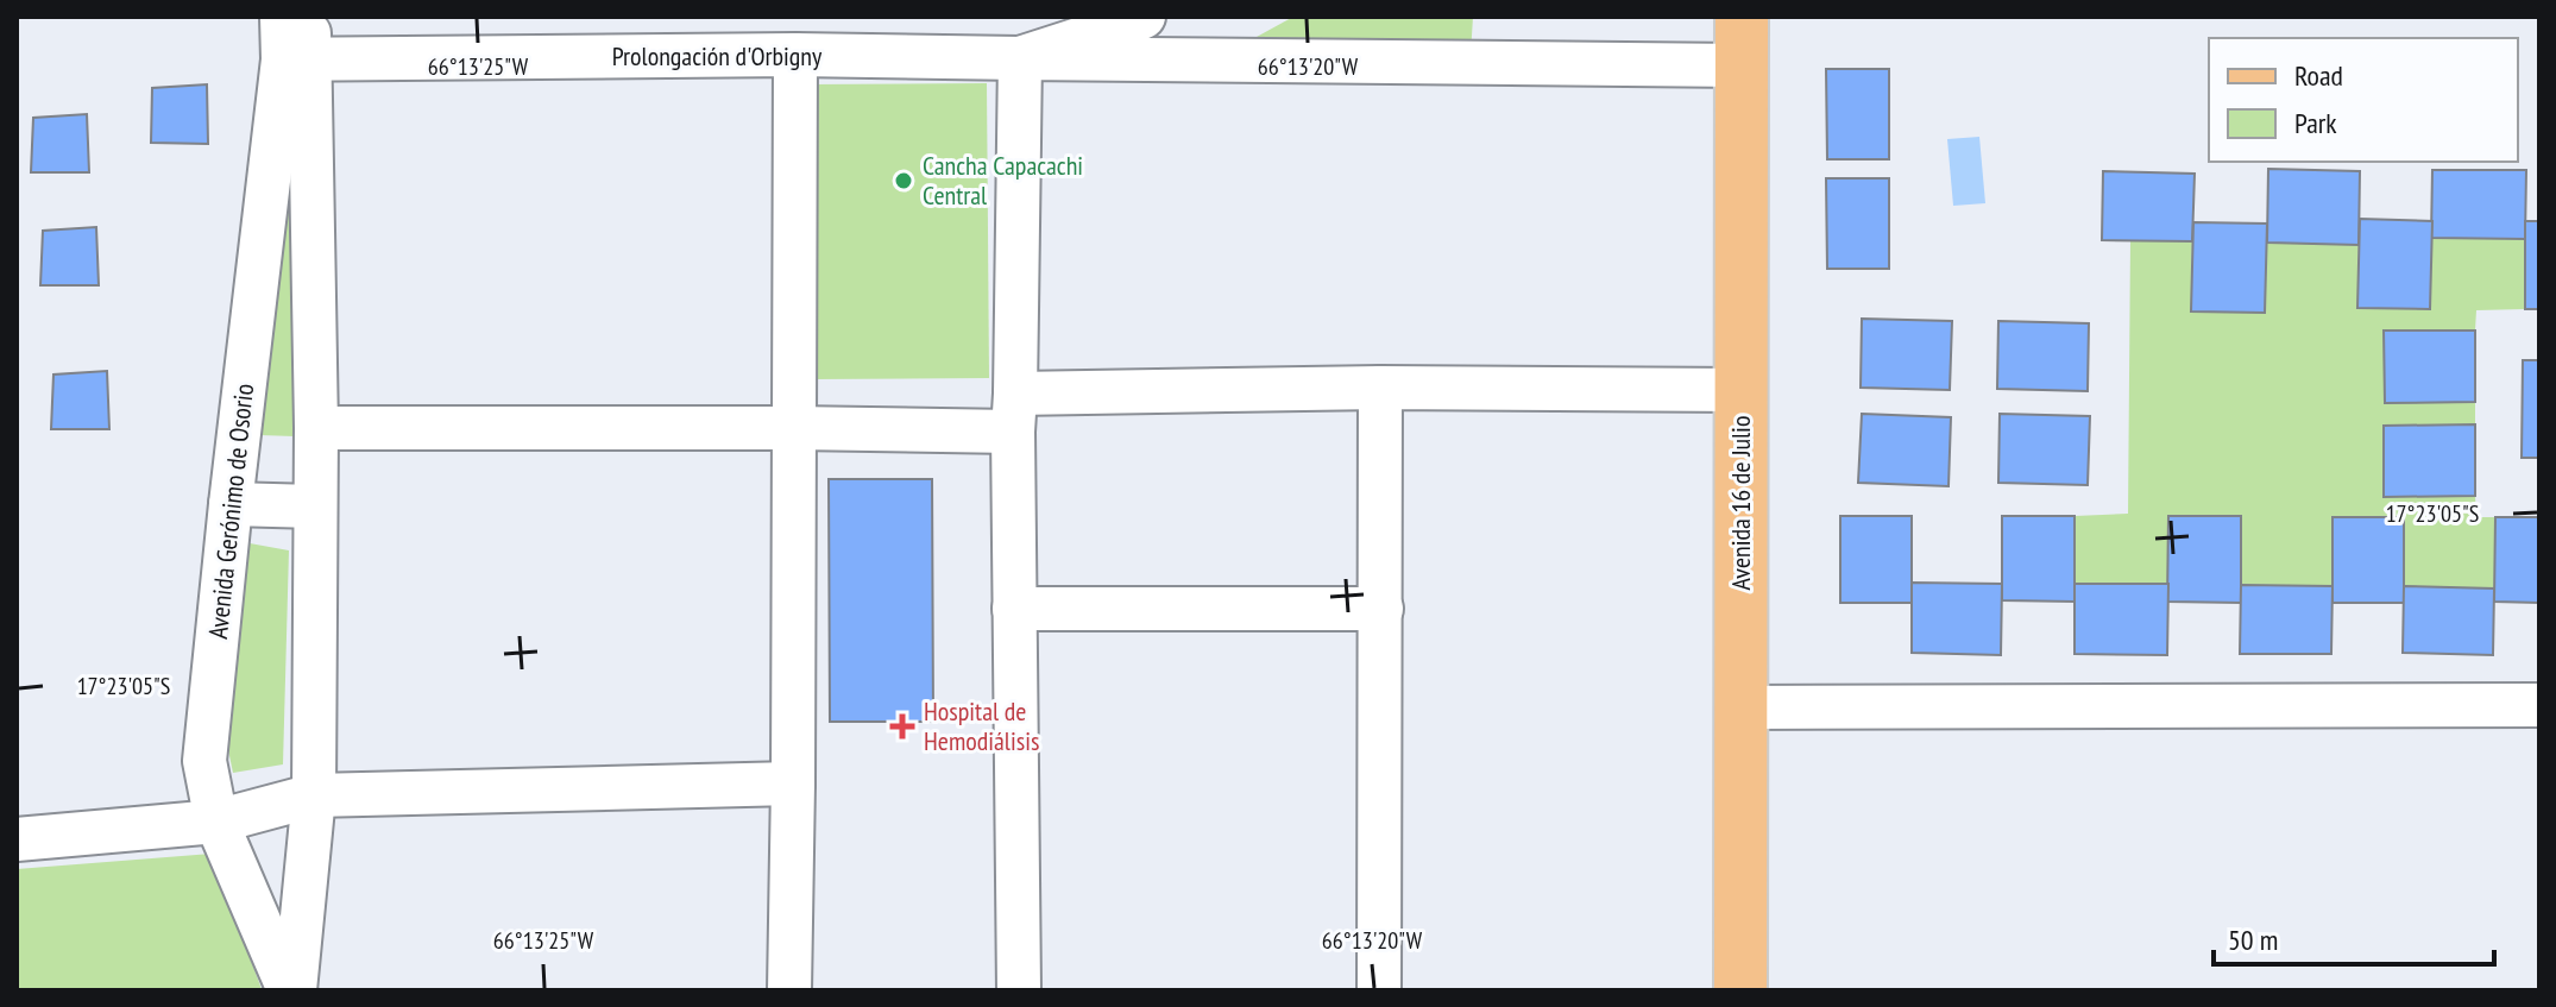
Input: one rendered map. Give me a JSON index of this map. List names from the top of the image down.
{
  "streets": {
    "main road": ["Avenida 16 de Julio"],
    "street": ["Prolongación d'Orbigny", "Avenida Gerónimo de Osorio"]
  },
  "crossings": [
    ["Prolongación d'Orbigny", "Avenida Gerónimo de Osorio"]
  ],
  "places": {
    "other": ["Cancha Capacachi Central"],
    "health": ["Hospital de Hemodiálisis"]
  },
  "legend": ["Road", "Park"],
  "scale_bar": "50 m",
  "coordinates": ["66°13'25\"W", "66°13'20\"W", "17°23'05\"S"]
}
